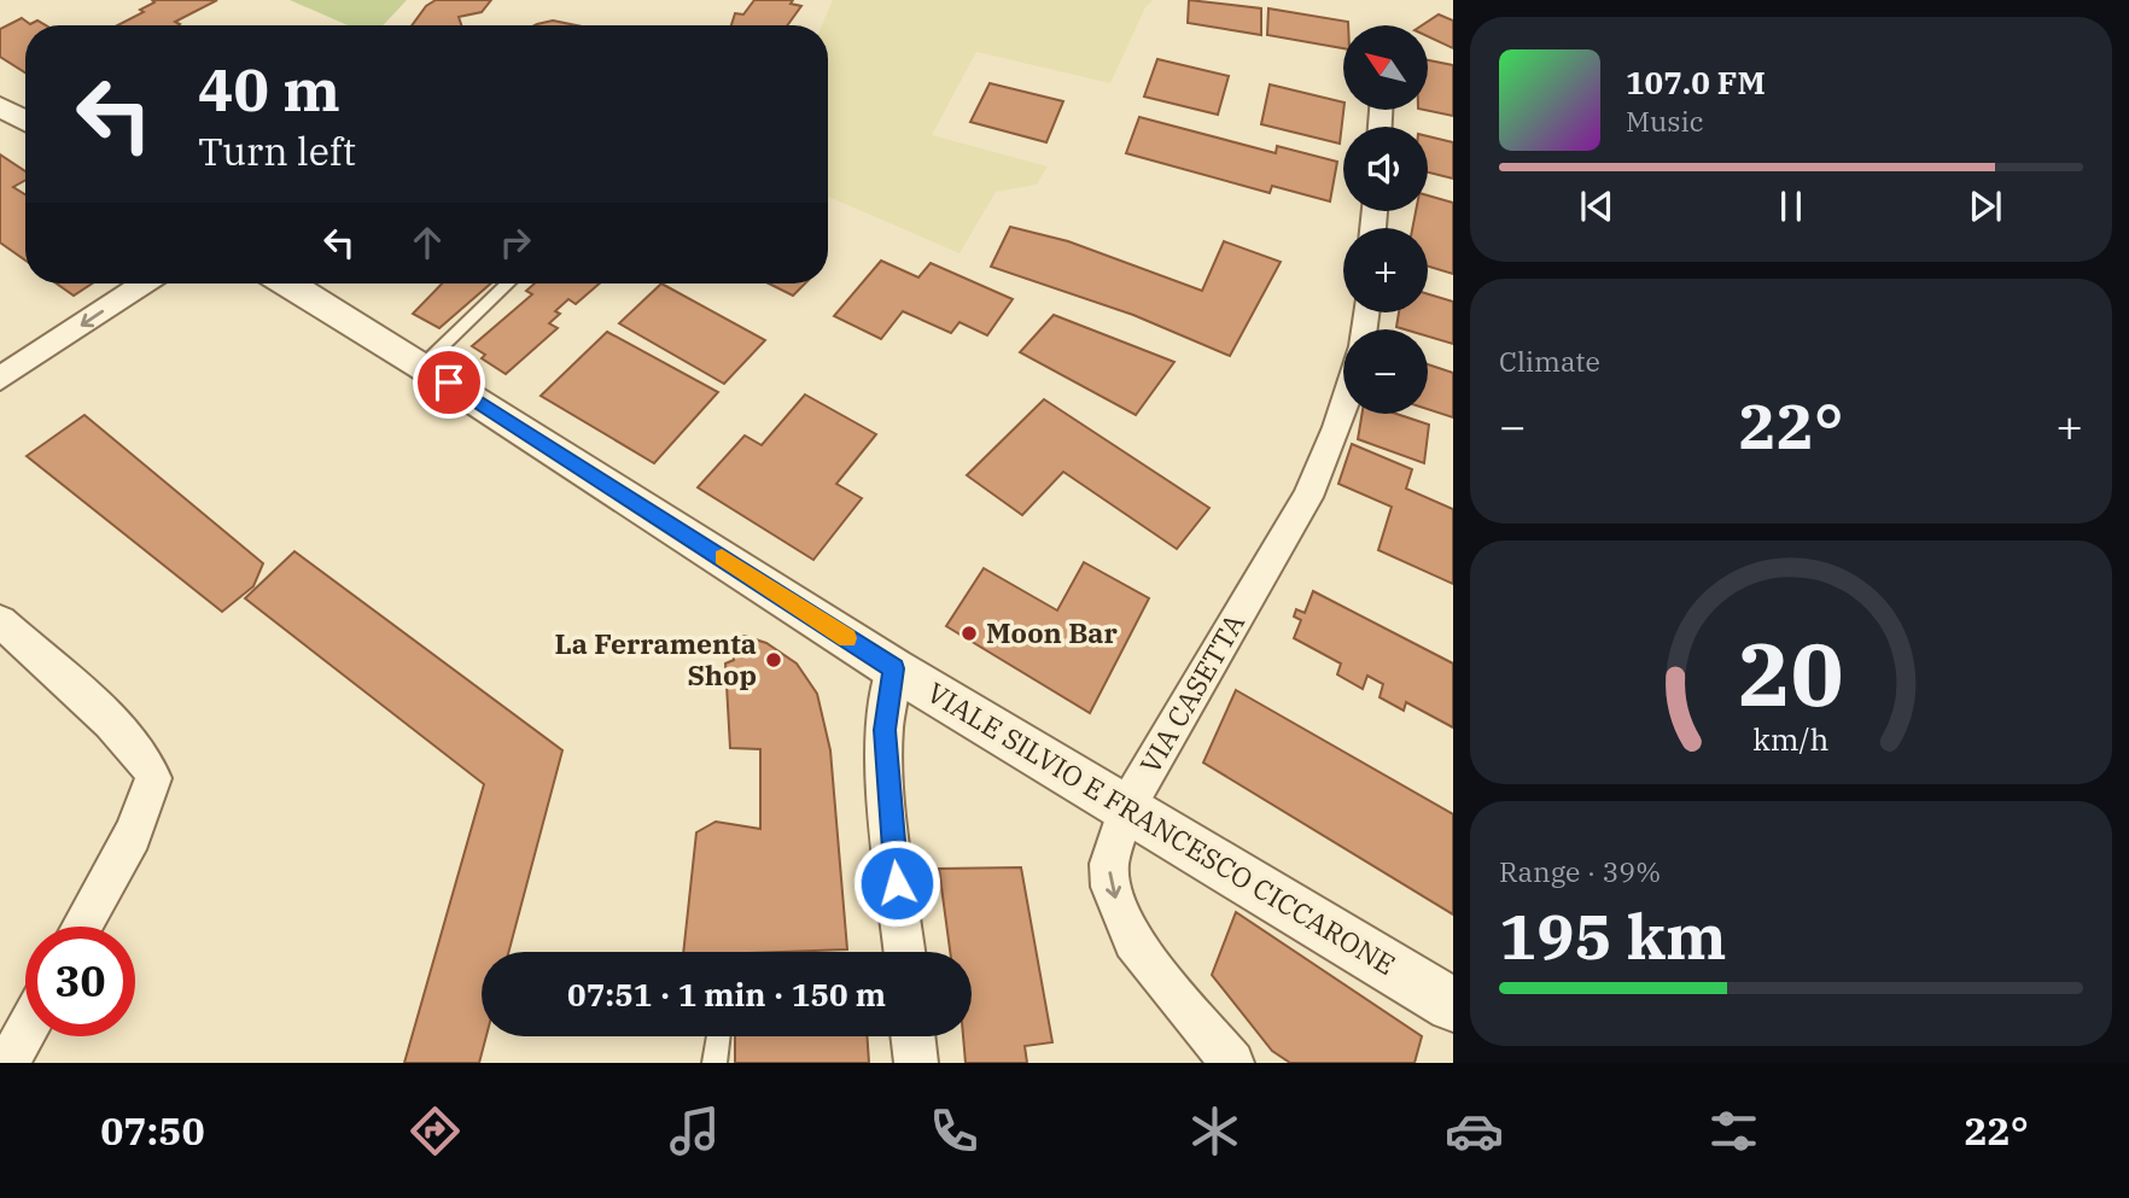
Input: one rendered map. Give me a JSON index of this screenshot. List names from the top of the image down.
{
  "streets": {
    "street": ["VIA CASETTA", "VIALE SILVIO E FRANCESCO CICCARONE"]
  },
  "crossings": [
    ["VIA CASETTA", "VIALE SILVIO E FRANCESCO CICCARONE"]
  ],
  "places": ["Moon Bar", "La Ferramenta Shop"],
  "north": "top left",
  "page": {
    "map_buttons": ["+", "−"],
    "turn": ["40 m", "Turn left"],
    "song": ["107.0 FM", "Music"],
    "tile": [
      "Climate",
      ["Range · 39%", "195 km"]
    ],
    "heat": ["−", "22°", "+"],
    "limit": "30",
    "trip": "07:51 · 1 min · 150 m",
    "tabs": ["07:50", "22°"],
    "gauge": ["20", "km/h"]
  }
}
